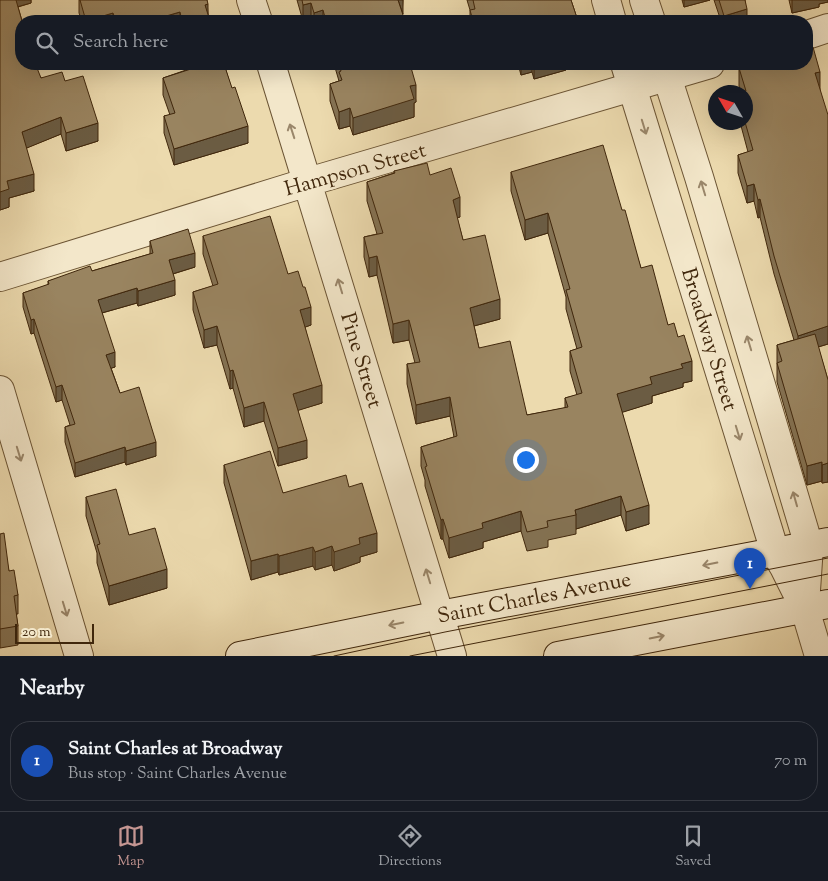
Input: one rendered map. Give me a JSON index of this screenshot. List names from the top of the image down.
{
  "streets": {
    "street": [
      "Hampson Street",
      "Broadway Street",
      "Pine Street",
      "Saint Charles Avenue"
    ]
  },
  "crossings": [
    ["Hampson Street", "Broadway Street"],
    ["Hampson Street", "Pine Street"],
    ["Broadway Street", "Saint Charles Avenue"],
    ["Pine Street", "Saint Charles Avenue"]
  ],
  "one_way": ["Pine Street"],
  "scale_bar": "20 m",
  "north": "top left",
  "page": {
    "search": "Search here",
    "pins": "1",
    "scale": "20 m",
    "heading": "Nearby",
    "list": [
      {
        "mark": "1",
        "name": "Saint Charles at Broadway",
        "note": "Bus stop · Saint Charles Avenue",
        "value": "70 m"
      }
    ],
    "nav": ["Map", "Directions", "Saved"]
  }
}
